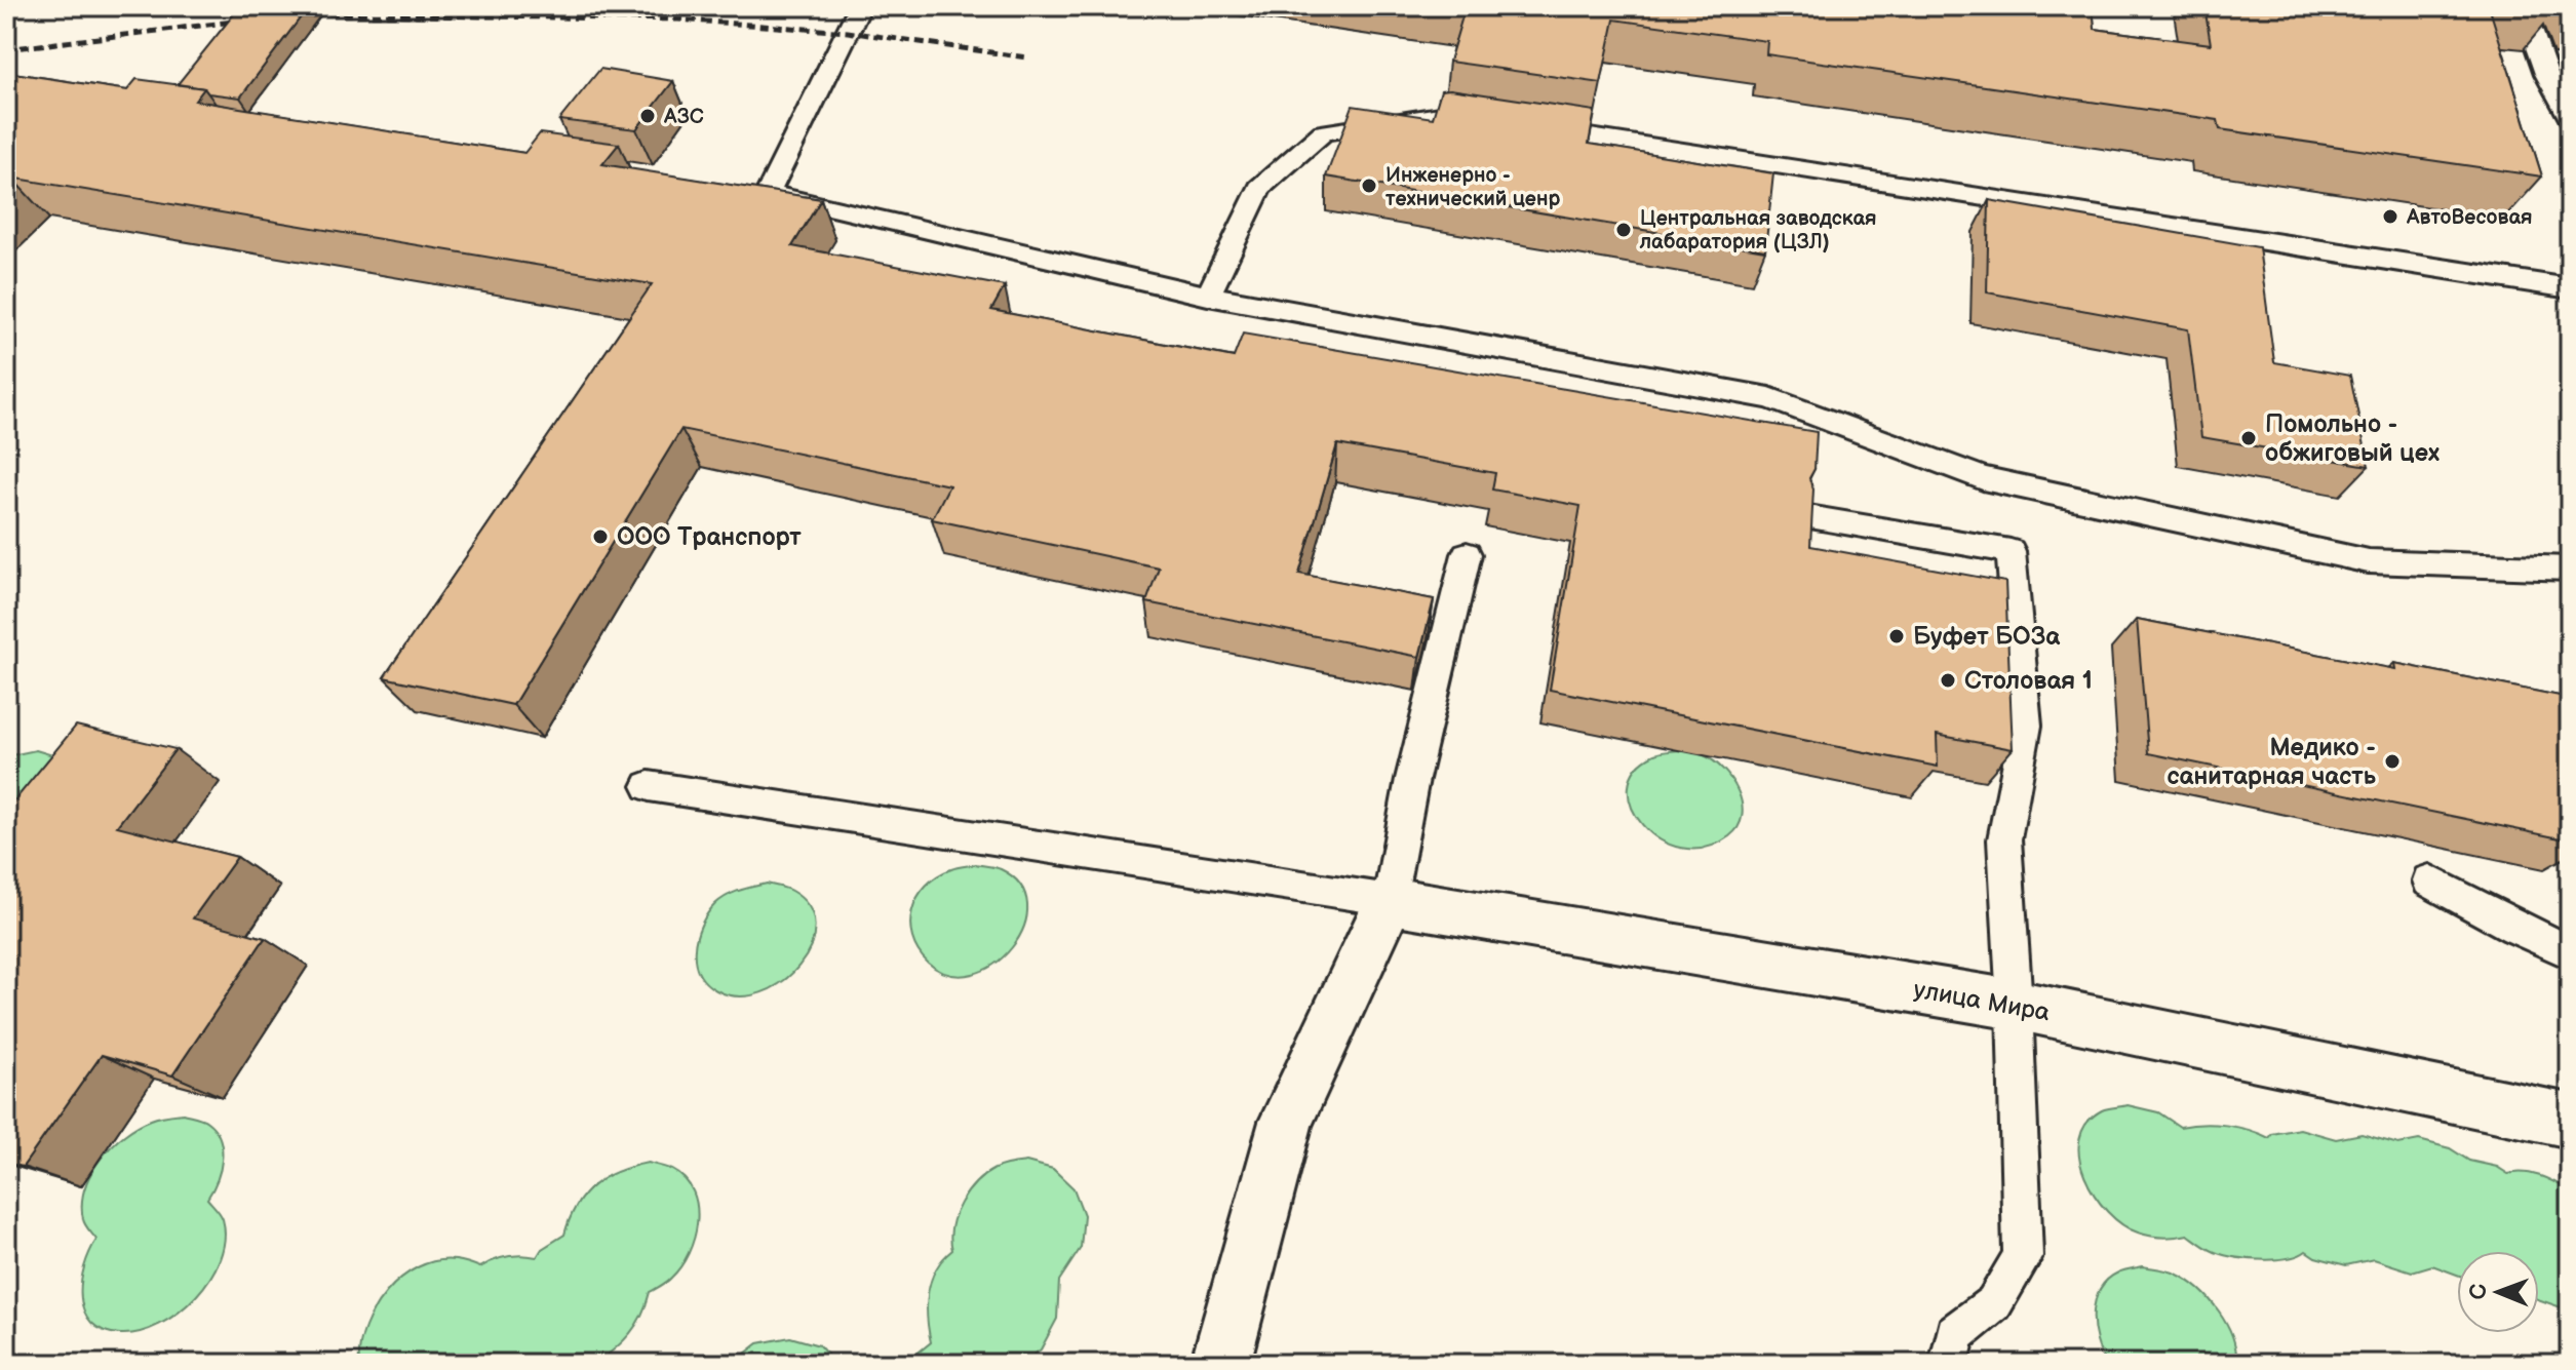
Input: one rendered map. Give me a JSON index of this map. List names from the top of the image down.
{
  "streets": {
    "main road": ["улица Мира"]
  },
  "places": [
    "АЗС",
    "Инженерно - технический ценр",
    "АвтоВесовая",
    "Центральная заводская лабаратория (ЦЗЛ)",
    "Помольно - обжиговый цех",
    "ООО Транспорт",
    "Буфет БОЗа",
    "Столовая 1",
    "Медико - санитарная часть"
  ],
  "north": "left"
}
